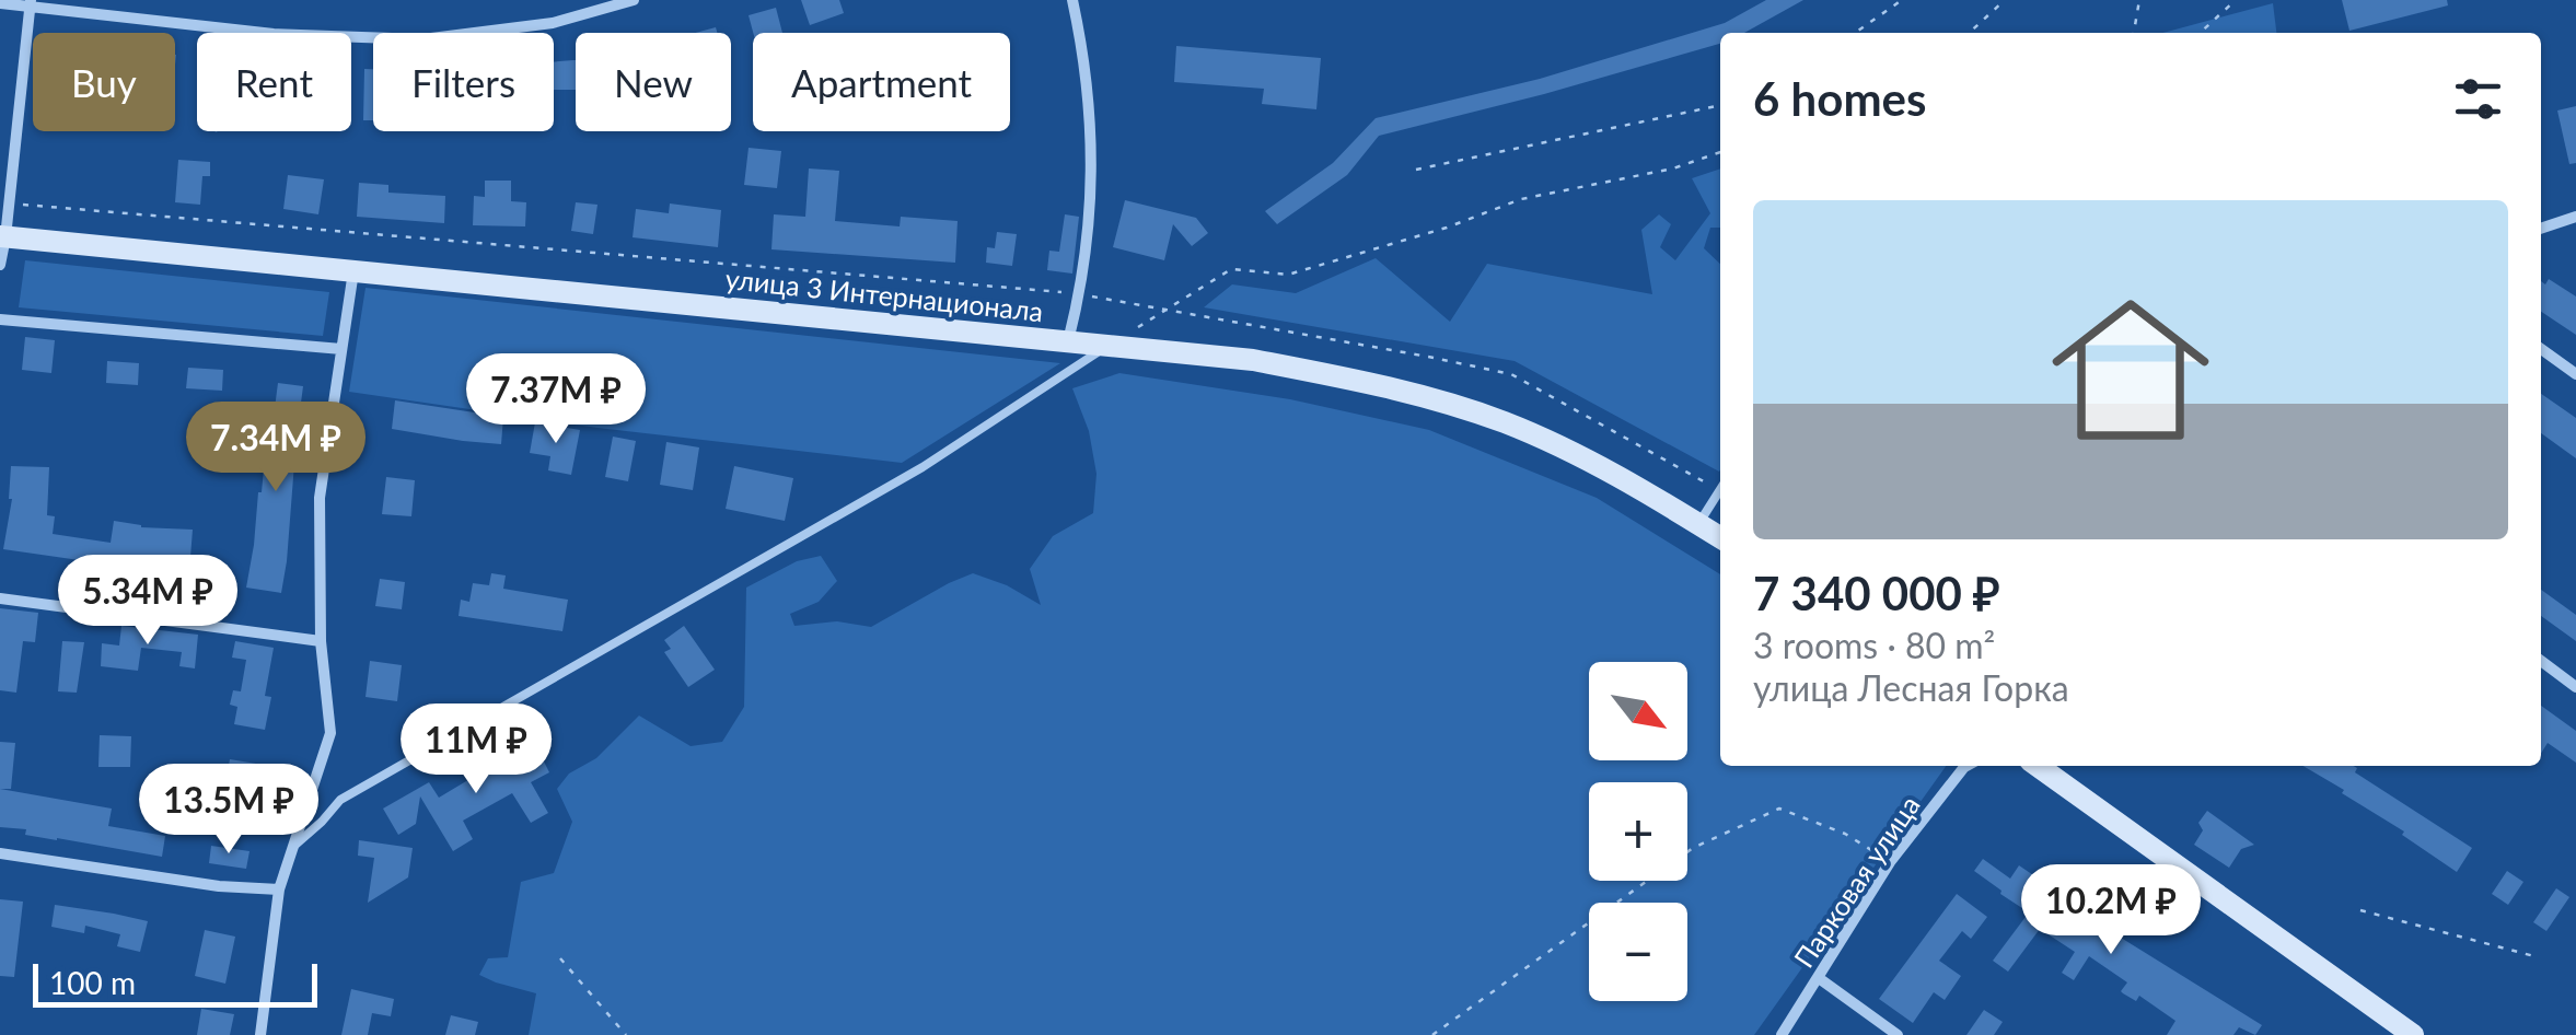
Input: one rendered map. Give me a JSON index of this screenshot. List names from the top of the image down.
{
  "streets": {
    "main road": ["улица 3 Интернационала"],
    "street": ["Парковая улица"]
  },
  "scale_bar": "100 m",
  "north": "bottom right",
  "page": {
    "chip": [
      "Buy",
      "Rent",
      "Filters",
      "New",
      "Apartment"
    ],
    "heading": "6 homes",
    "list": [
      {
        "name": "7 340 000 ₽",
        "note": "3 rooms · 80 m² · улица Лесная Горка"
      }
    ],
    "price": [
      "7.37M ₽",
      "7.34M ₽",
      "5.34M ₽",
      "11M ₽",
      "13.5M ₽",
      "10.2M ₽"
    ],
    "map_buttons": ["+", "−"],
    "scale": "100 m"
  }
}
